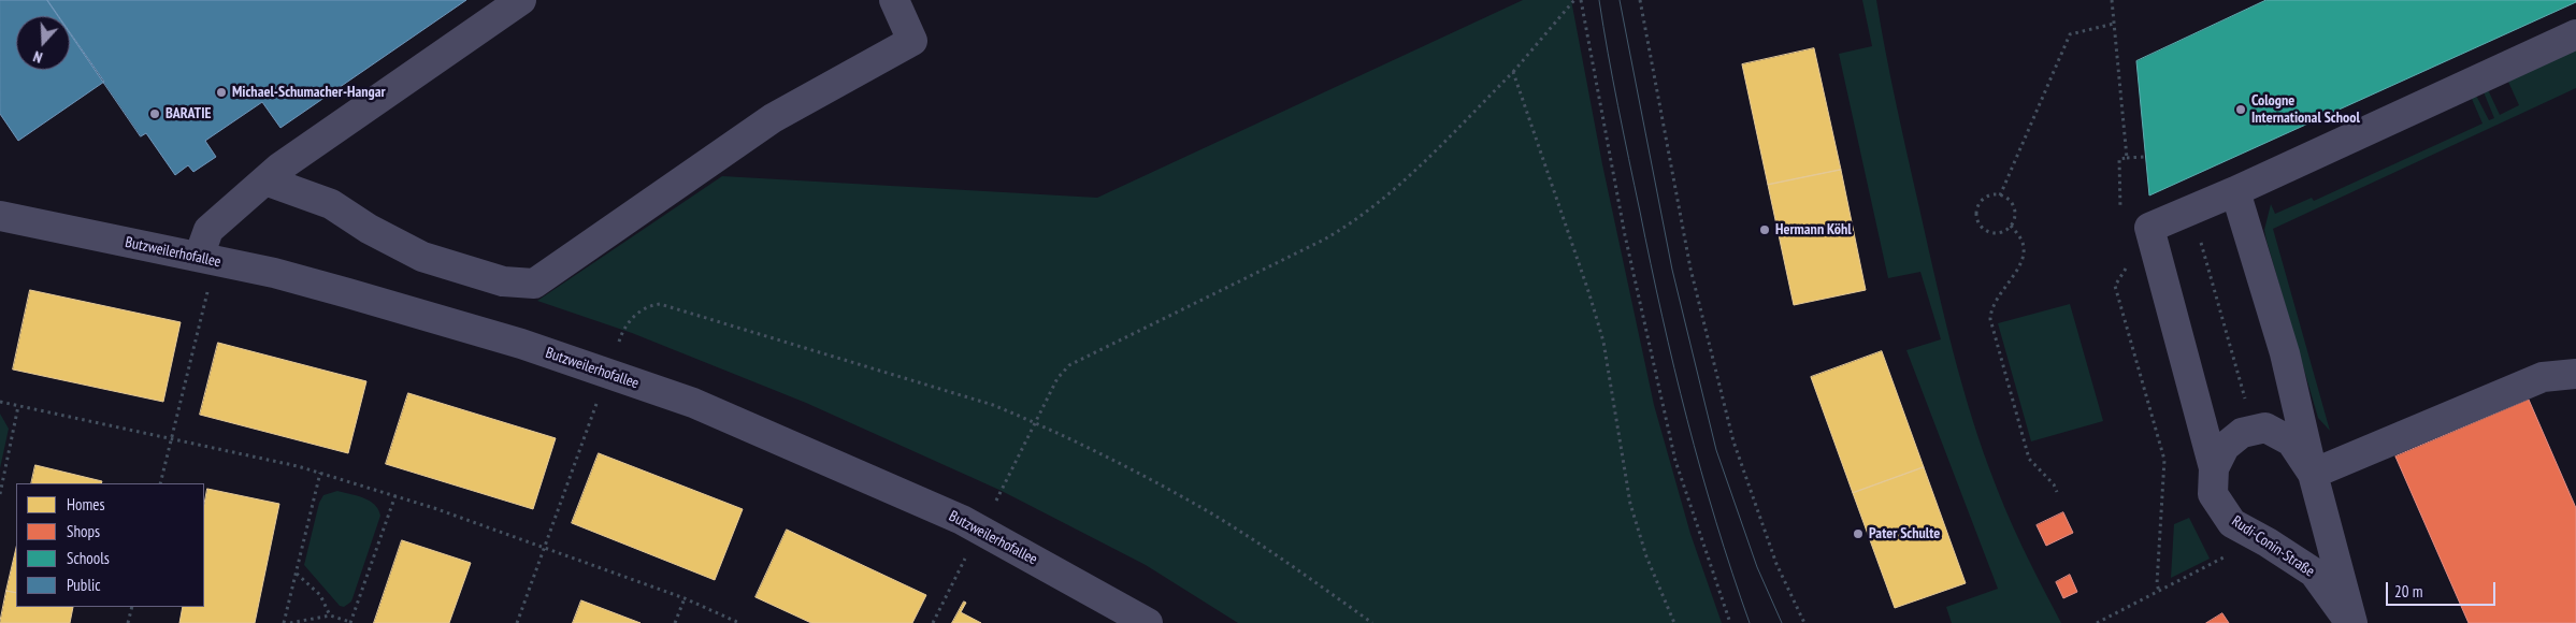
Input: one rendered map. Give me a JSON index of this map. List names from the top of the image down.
{
  "streets": {
    "street": ["Butzweilerhofallee", "Rudi-Conin-Straße"]
  },
  "places": [
    "Michael-Schumacher-Hangar",
    "Cologne International School",
    "BARATIE",
    "Hermann Köhl",
    "Pater Schulte"
  ],
  "legend": [
    "Homes",
    "Shops",
    "Schools",
    "Public"
  ],
  "scale_bar": "20 m",
  "north": "bottom"
}
